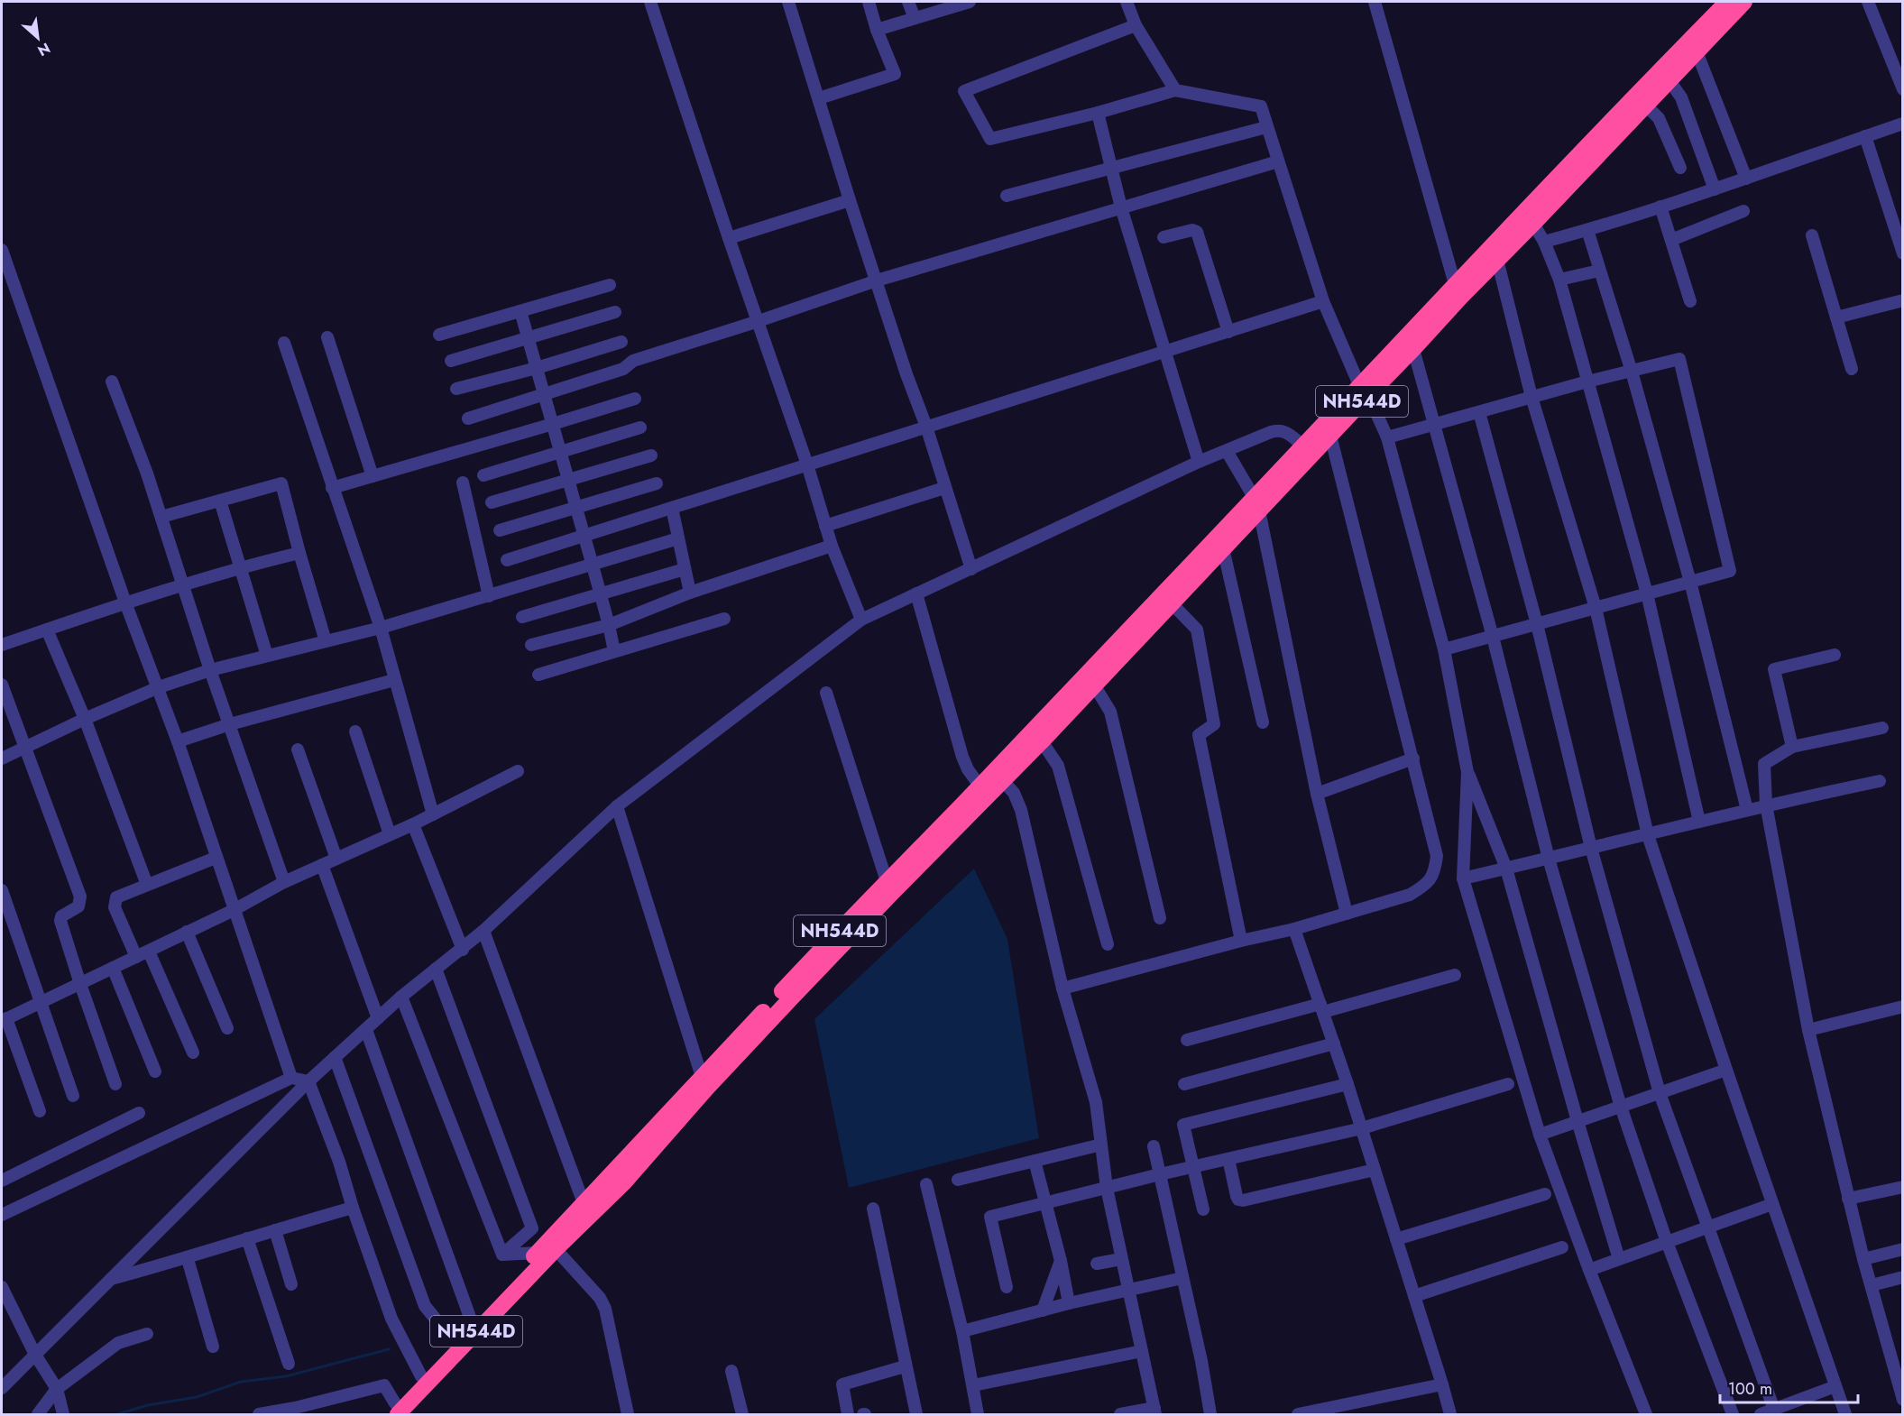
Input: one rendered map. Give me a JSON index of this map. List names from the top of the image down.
{
  "streets": {
    "highway": ["NH544D"]
  },
  "scale_bar": "100 m",
  "north": "bottom right"
}
